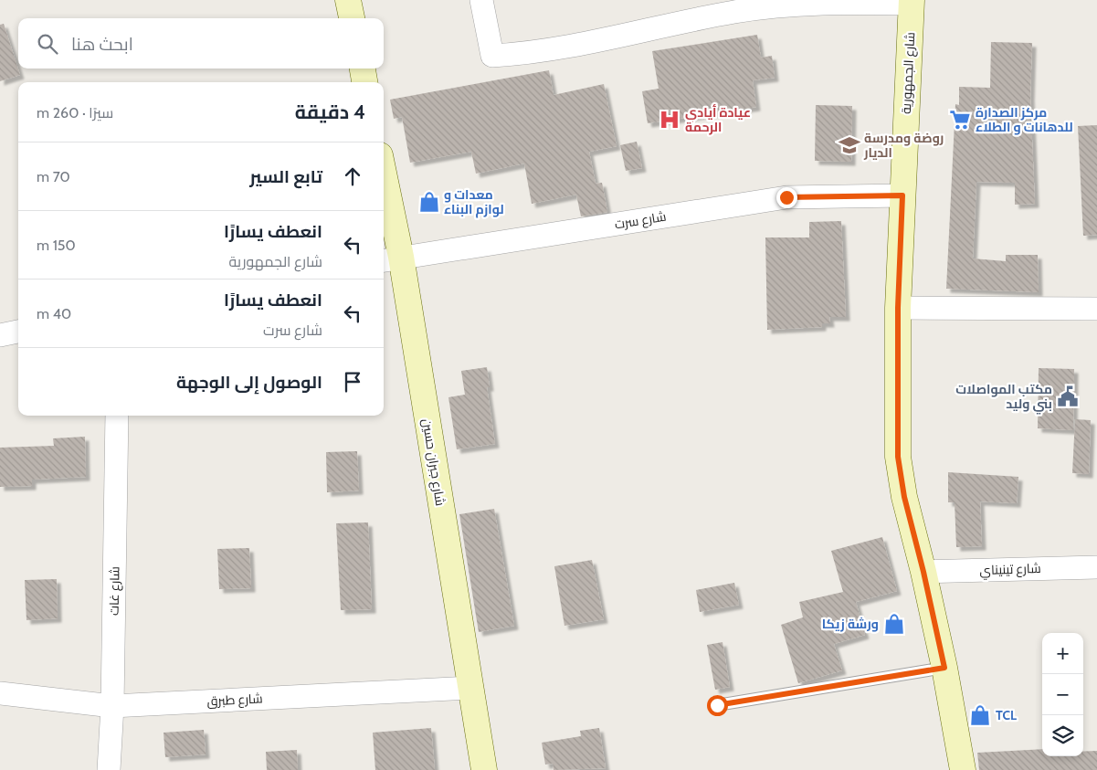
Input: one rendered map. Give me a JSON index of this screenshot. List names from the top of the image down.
{
  "streets": {
    "main road": ["شارع الجمهورية", "شارع جبران حسين"],
    "street": [
      "شارع سرت",
      "شارع تينيناي",
      "شارع غات",
      "شارع طبرق"
    ]
  },
  "crossings": [
    ["شارع الجمهورية", "شارع سرت"],
    ["شارع الجمهورية", "شارع تينيناي"],
    ["شارع سرت", "شارع جبران حسين"],
    ["شارع جبران حسين", "شارع طبرق"],
    ["شارع غات", "شارع طبرق"]
  ],
  "places": {
    "hospital": ["عيادة أيادي الرحمة"],
    "supermarket": ["مركز الصدارة للدهانات و الطلاء"],
    "school or university": ["روضة ومدرسة الديار"],
    "shop": ["معدات و لوازم البناء", "ورشة زيكا", "TCL"],
    "public building": ["مكتب المواصلات بني وليد"]
  },
  "page": {
    "search": "ابحث هنا",
    "heading": ["4 دقيقة", "سيرًا · 260 m"],
    "list": [
      ["تابع السير", "70 m"],
      ["انعطف يسارًا", "شارع الجمهورية", "150 m"],
      ["انعطف يسارًا", "شارع سرت", "40 m"],
      "الوصول إلى الوجهة"
    ],
    "map_buttons": ["+", "−"]
  }
}
